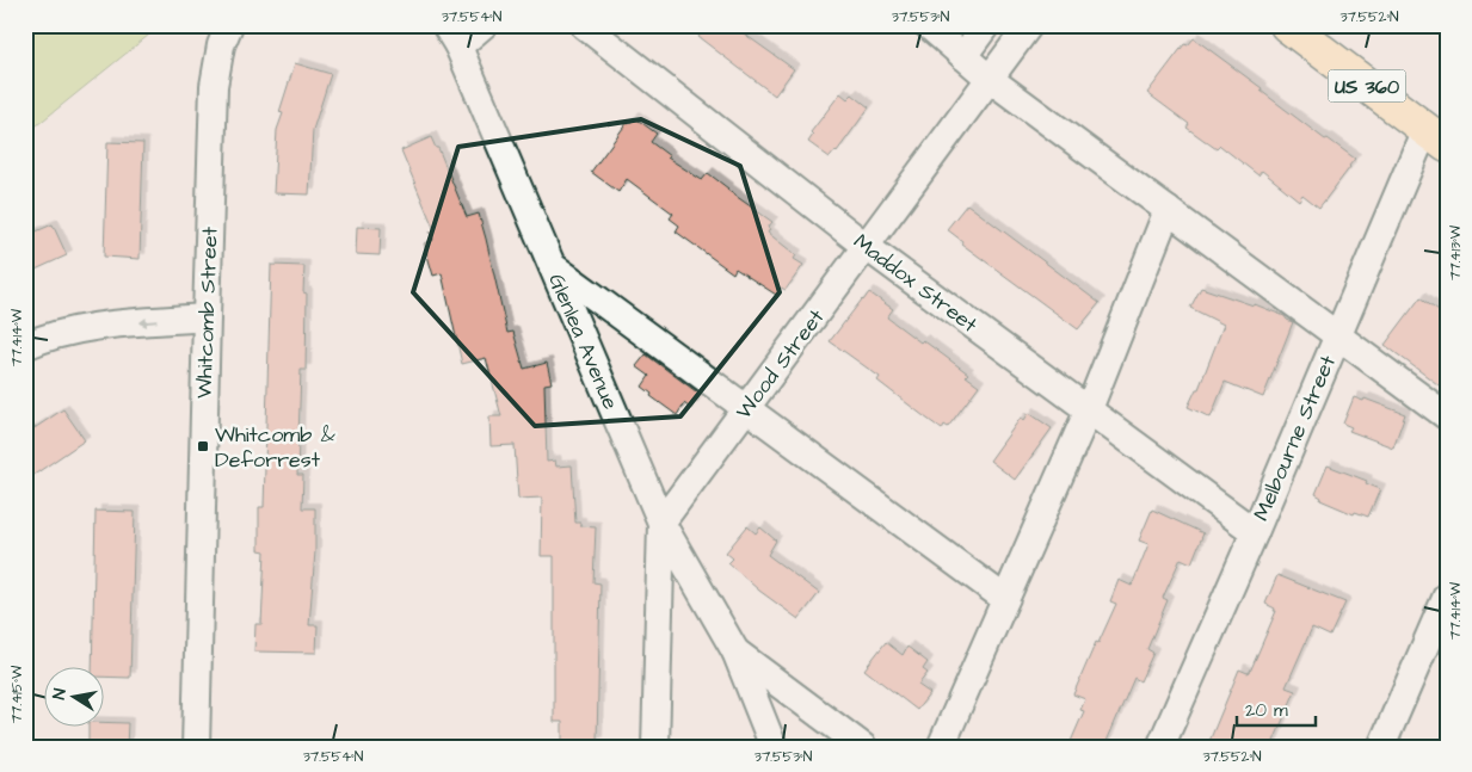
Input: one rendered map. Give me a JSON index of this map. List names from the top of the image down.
{
  "streets": {
    "main road": ["US 360"],
    "street": [
      "Maddox Street",
      "Whitcomb Street",
      "Glenlea Avenue",
      "Wood Street",
      "Melbourne Street"
    ]
  },
  "crossings": [
    ["US 360", "Melbourne Street"],
    ["Maddox Street", "Wood Street"],
    ["Maddox Street", "Melbourne Street"],
    ["Glenlea Avenue", "Wood Street"]
  ],
  "places": {
    "transit": ["Whitcomb & Deforrest"]
  },
  "scale_bar": "20 m",
  "north": "left",
  "coordinates": [
    "37.554°N",
    "37.553°N",
    "37.552°N",
    "77.413°W",
    "77.414°W",
    "77.415°W"
  ]
}
